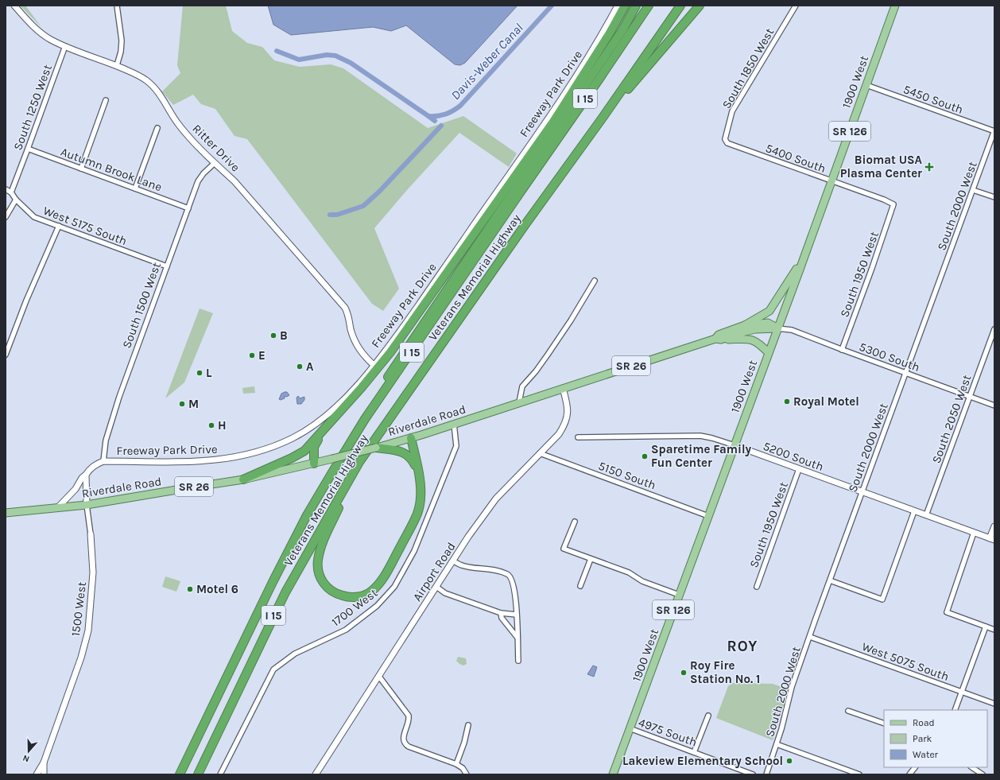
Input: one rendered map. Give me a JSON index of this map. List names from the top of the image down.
{
  "streets": {
    "highway": ["I 15", "Veterans Memorial Highway"],
    "main road": [
      "1900 West",
      "SR 126",
      "SR 26",
      "Riverdale Road"
    ],
    "street": [
      "South 1850 West",
      "Freeway Park Drive",
      "5450 South",
      "South 1250 West",
      "Ritter Drive",
      "5400 South",
      "Autumn Brook Lane",
      "South 2000 West",
      "West 5175 South",
      "South 1950 West",
      "South 1500 West",
      "5300 South",
      "South 2050 West",
      "5200 South",
      "5150 South",
      "Airport Road",
      "1700 West",
      "1500 West",
      "West 5075 South",
      "4975 South"
    ]
  },
  "crossings": [
    ["South 1850 West", "5400 South"],
    ["1900 West", "5450 South"],
    ["1900 West", "5400 South"],
    ["1900 West", "5300 South"],
    ["1900 West", "Riverdale Road"],
    ["1900 West", "5200 South"],
    ["1900 West", "5150 South"],
    ["1900 West", "4975 South"],
    ["Freeway Park Drive", "Ritter Drive"],
    ["Freeway Park Drive", "South 1500 West"],
    ["5450 South", "South 2000 West"],
    ["South 1250 West", "Ritter Drive"],
    ["South 1250 West", "Autumn Brook Lane"],
    ["South 1250 West", "West 5175 South"],
    ["Ritter Drive", "South 1500 West"],
    ["5400 South", "South 1950 West"],
    ["Autumn Brook Lane", "South 1500 West"],
    ["South 2000 West", "5300 South"],
    ["South 2000 West", "5200 South"],
    ["South 2000 West", "West 5075 South"],
    ["West 5175 South", "South 1500 West"],
    ["South 1950 West", "5300 South"],
    ["South 1950 West", "5200 South"],
    ["5300 South", "South 2050 West"],
    ["5300 South", "Riverdale Road"],
    ["South 2050 West", "5200 South"],
    ["Riverdale Road", "Airport Road"],
    ["Riverdale Road", "1700 West"],
    ["Riverdale Road", "1500 West"],
    ["5150 South", "Airport Road"]
  ],
  "districts": ["ROY"],
  "water": ["Davis-Weber Canal"],
  "places": {
    "health": ["Biomat USA Plasma Center"],
    "other": [
      "B",
      "E",
      "A",
      "L",
      "Royal Motel",
      "M",
      "H",
      "Sparetime Family Fun Center",
      "Motel 6",
      "Roy Fire Station No. 1",
      "Lakeview Elementary School"
    ]
  },
  "legend": ["Road", "Park", "Water"],
  "north": "bottom"
}
